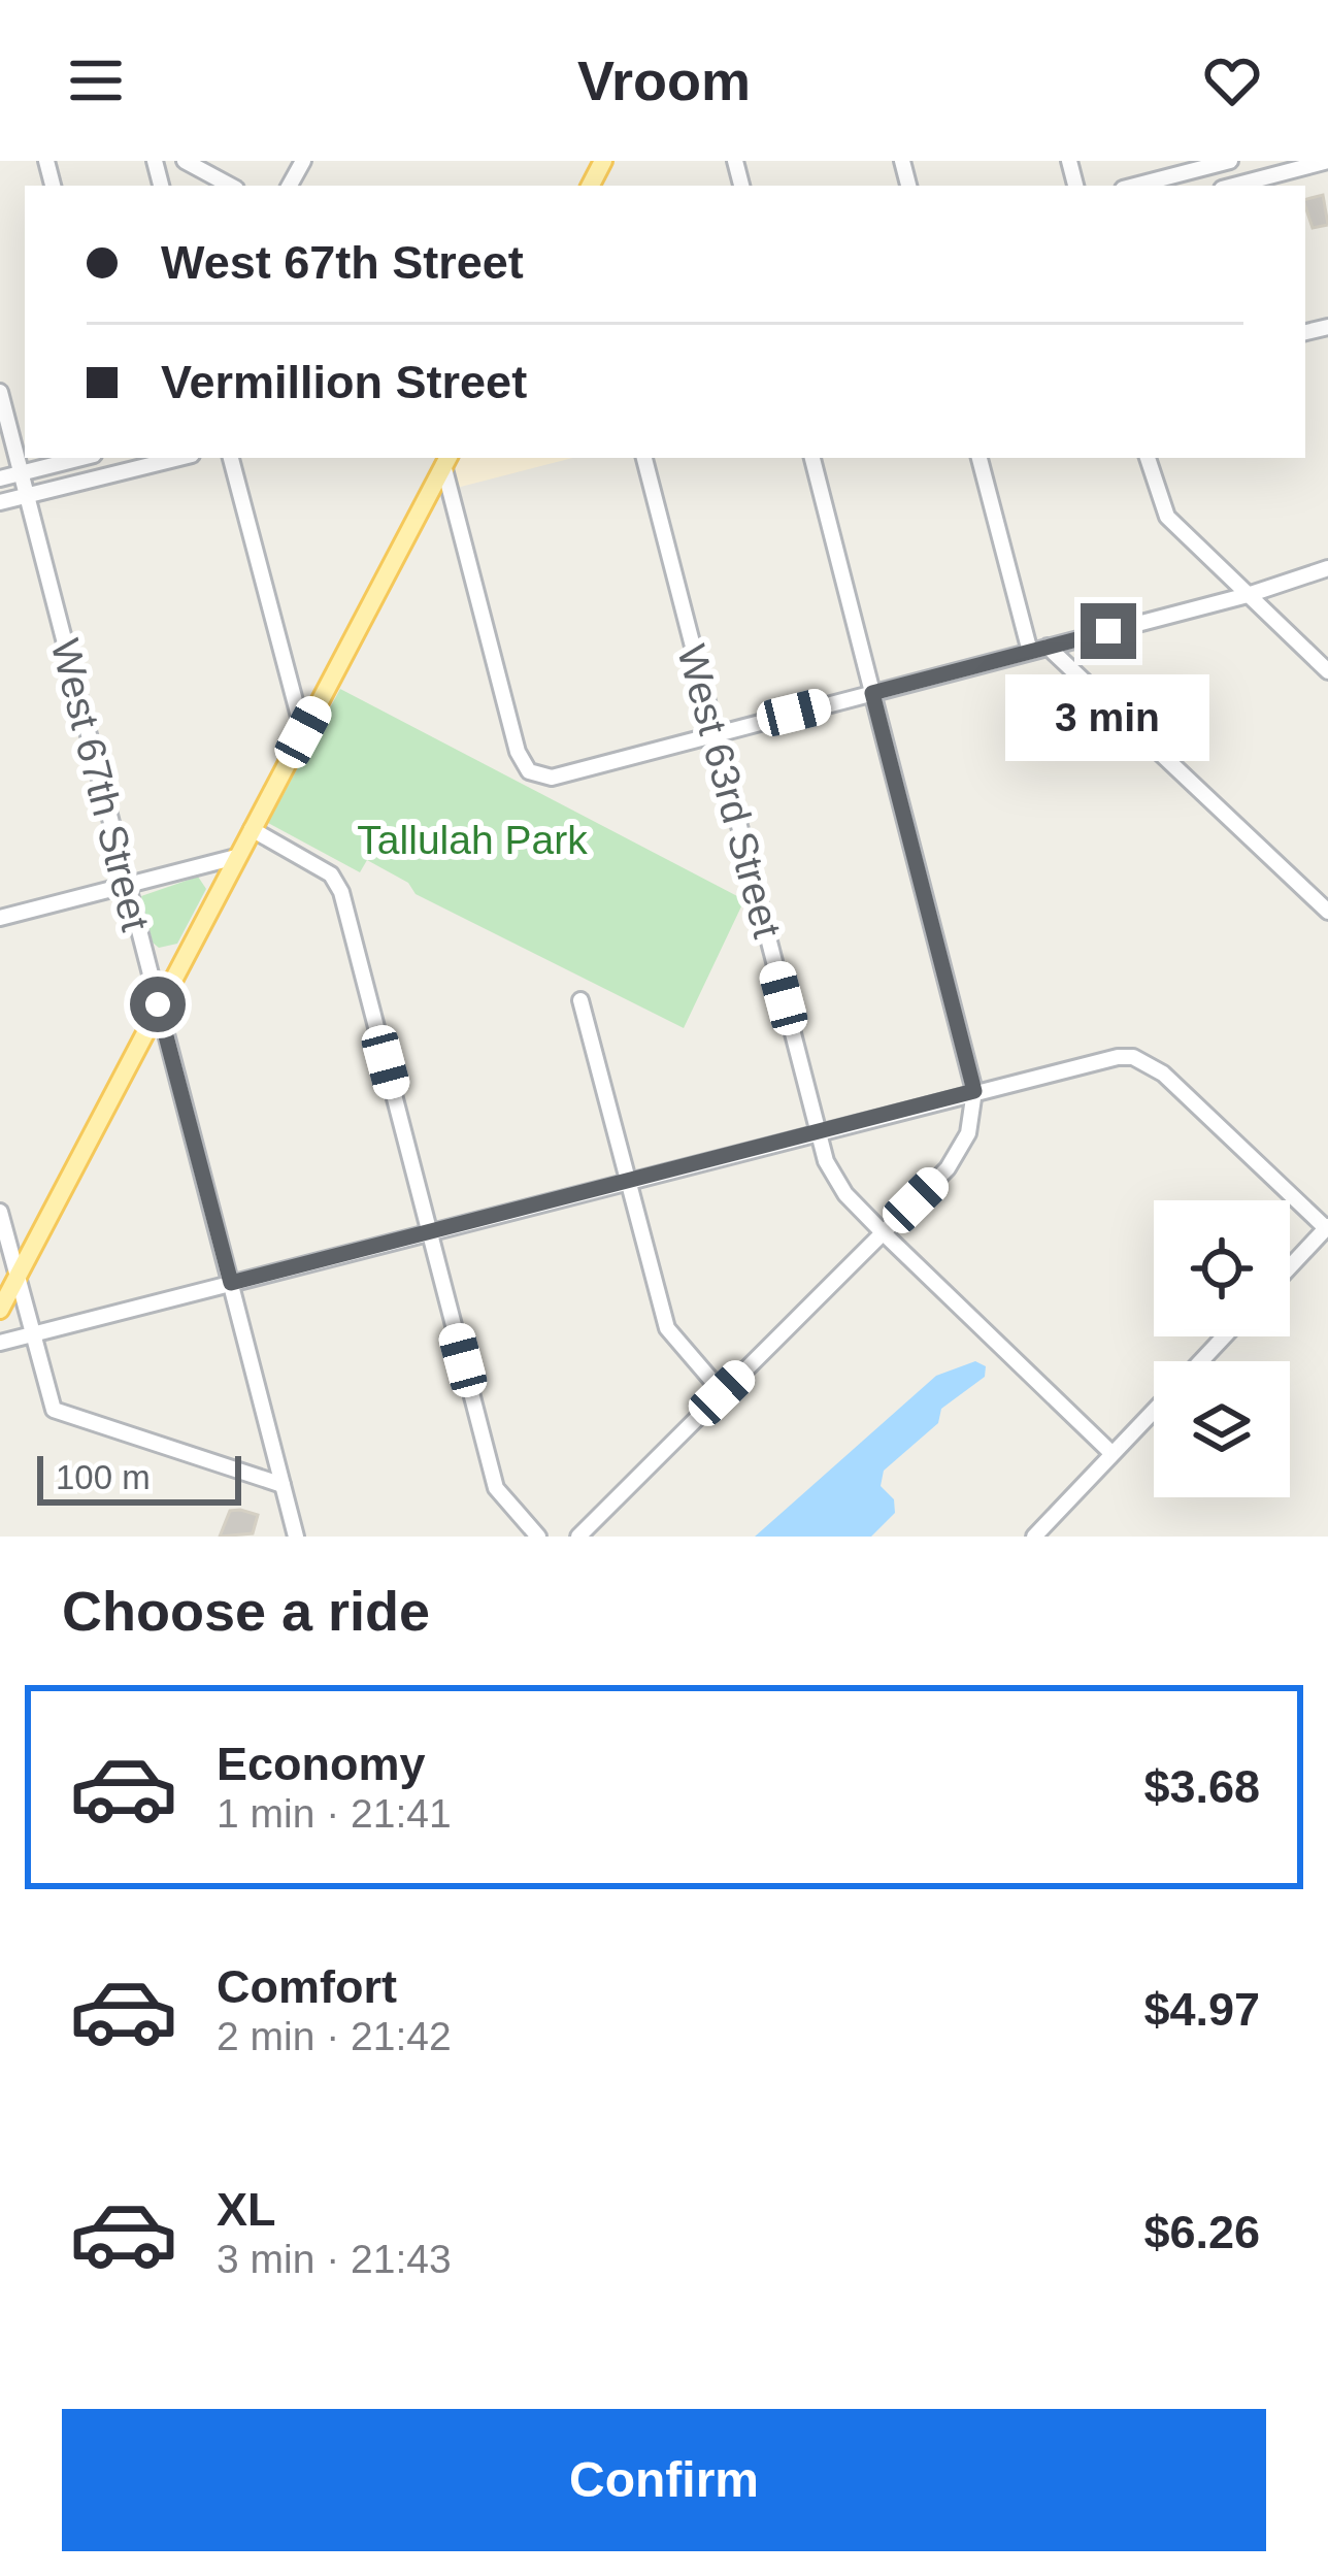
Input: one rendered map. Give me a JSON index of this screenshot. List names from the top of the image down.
{
  "streets": {
    "street": ["West 67th Street", "West 63rd Street"]
  },
  "parks": ["Tallulah Park"],
  "scale_bar": "100 m",
  "page": {
    "header": "Vroom",
    "banner": ["West 67th Street", "Vermillion Street"],
    "bubble": "3 min",
    "scale": "100 m",
    "heading": "Choose a ride",
    "list": [
      {
        "name": "Economy",
        "note": "1 min · 21:41",
        "value": "$3.68"
      },
      {
        "name": "Comfort",
        "note": "2 min · 21:42",
        "value": "$4.97"
      },
      {
        "name": "XL",
        "note": "3 min · 21:43",
        "value": "$6.26"
      }
    ],
    "buttons": "Confirm"
  }
}
